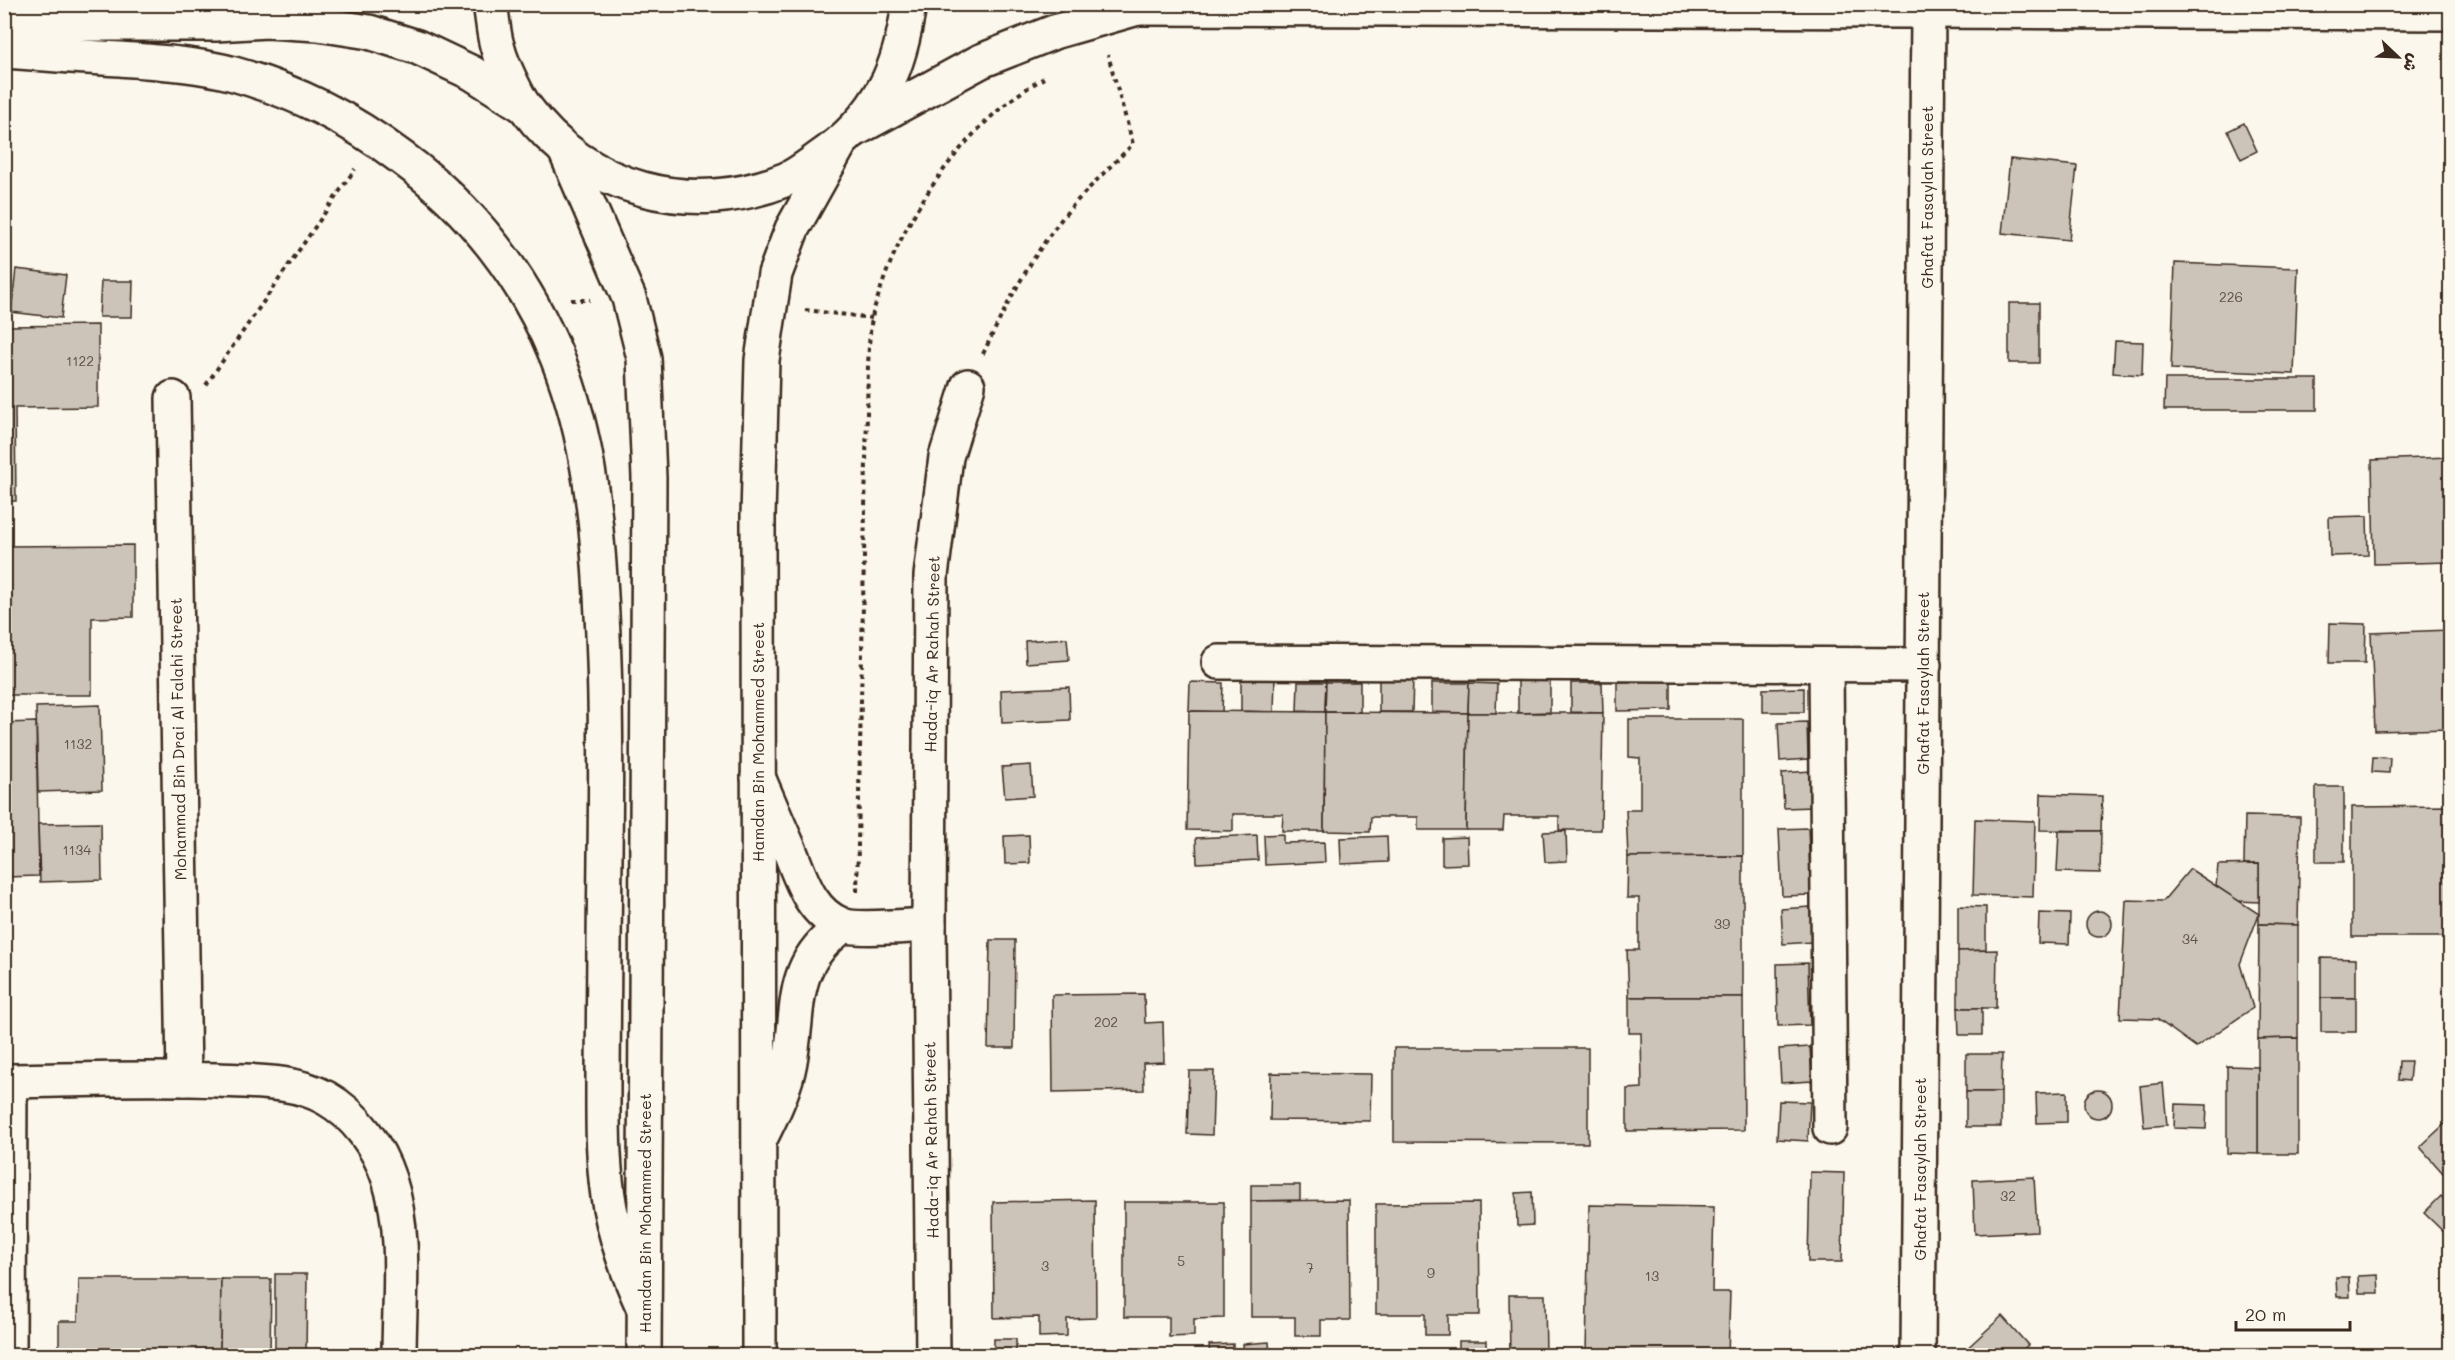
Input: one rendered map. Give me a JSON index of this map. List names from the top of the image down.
{
  "streets": {
    "street": [
      "Ghafat Fasaylah Street",
      "Hada-iq Ar Rahah Street",
      "Mohammad Bin Drai Al Falahi Street",
      "Hamdan Bin Mohammed Street"
    ]
  },
  "house_numbers": [
    "226",
    "1122",
    "1132",
    "1134",
    "39",
    "34",
    "202",
    "32",
    "5",
    "3",
    "7",
    "9",
    "13"
  ],
  "scale_bar": "20 m",
  "north": "bottom right"
}
